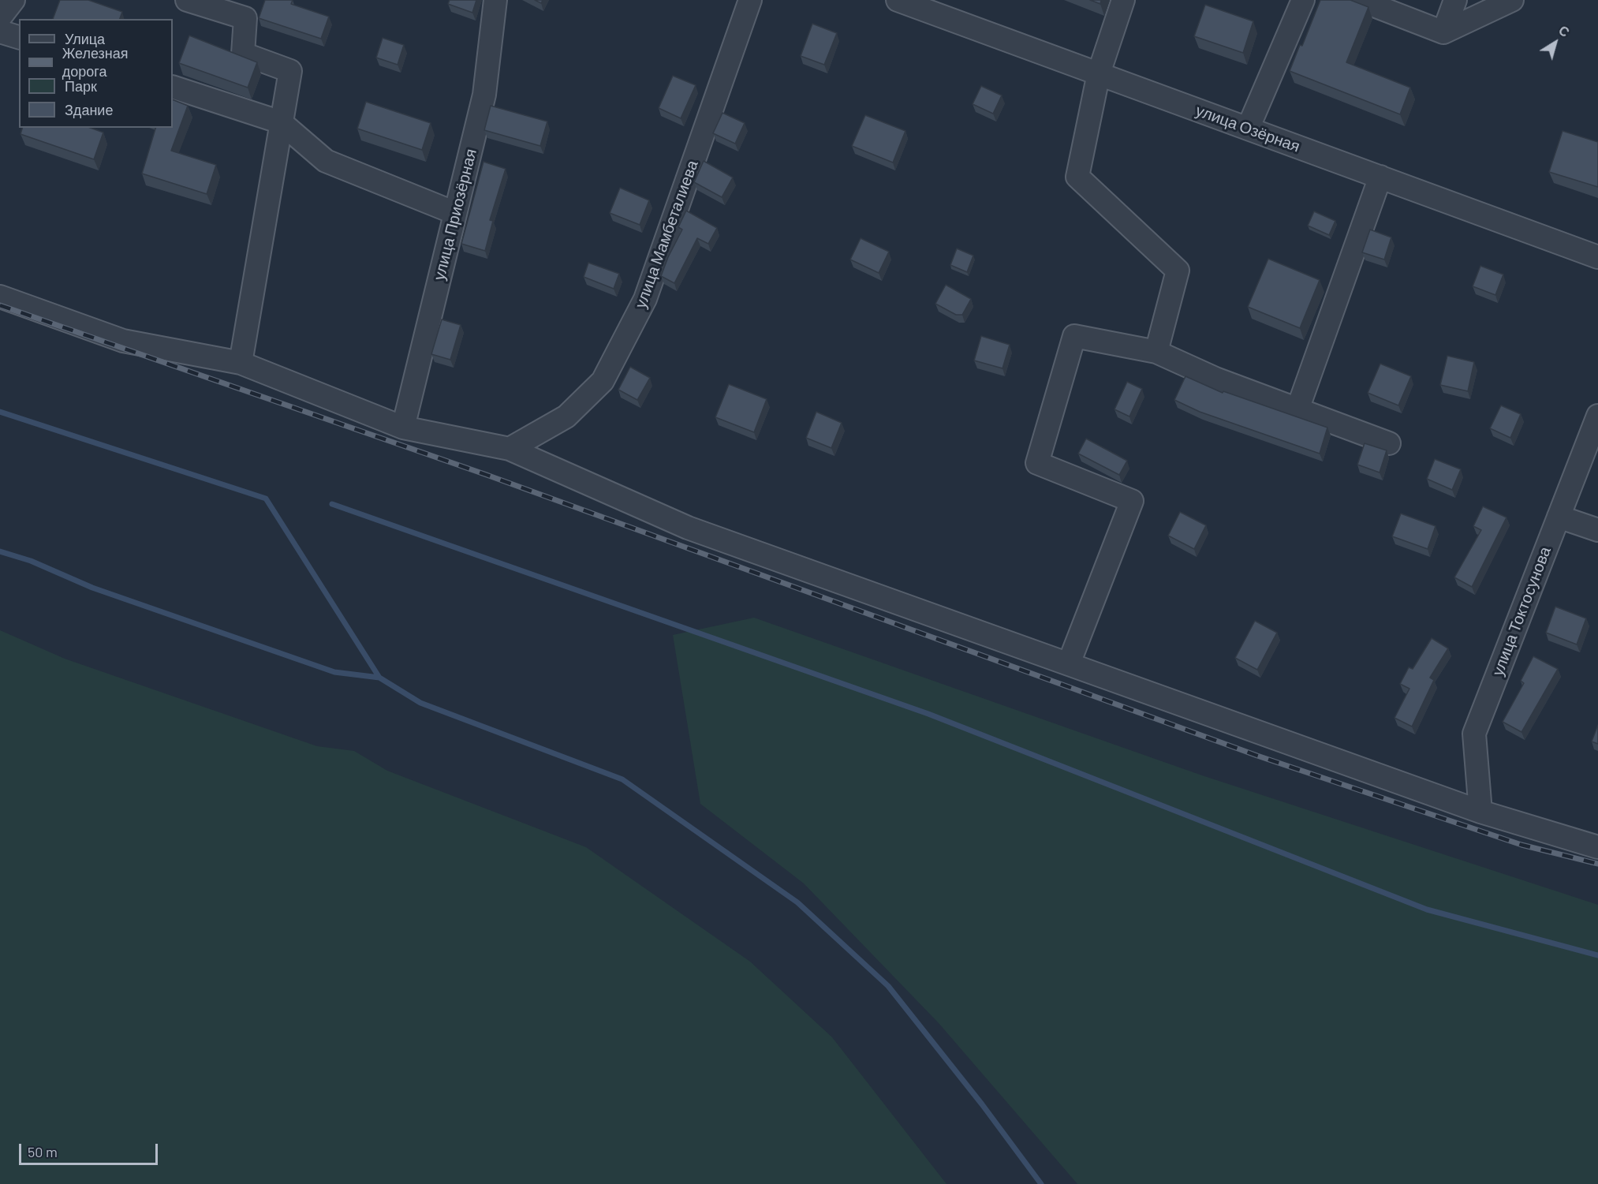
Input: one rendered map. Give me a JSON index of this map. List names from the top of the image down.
{
  "streets": {
    "street": [
      "улица Озёрная",
      "улица Приозёрная",
      "улица Мамбеталиева",
      "улица Токтосунова"
    ]
  },
  "legend": [
    "Улица",
    "Железная дорога",
    "Парк",
    "Здание"
  ],
  "scale_bar": "50 m",
  "north": "top right"
}
